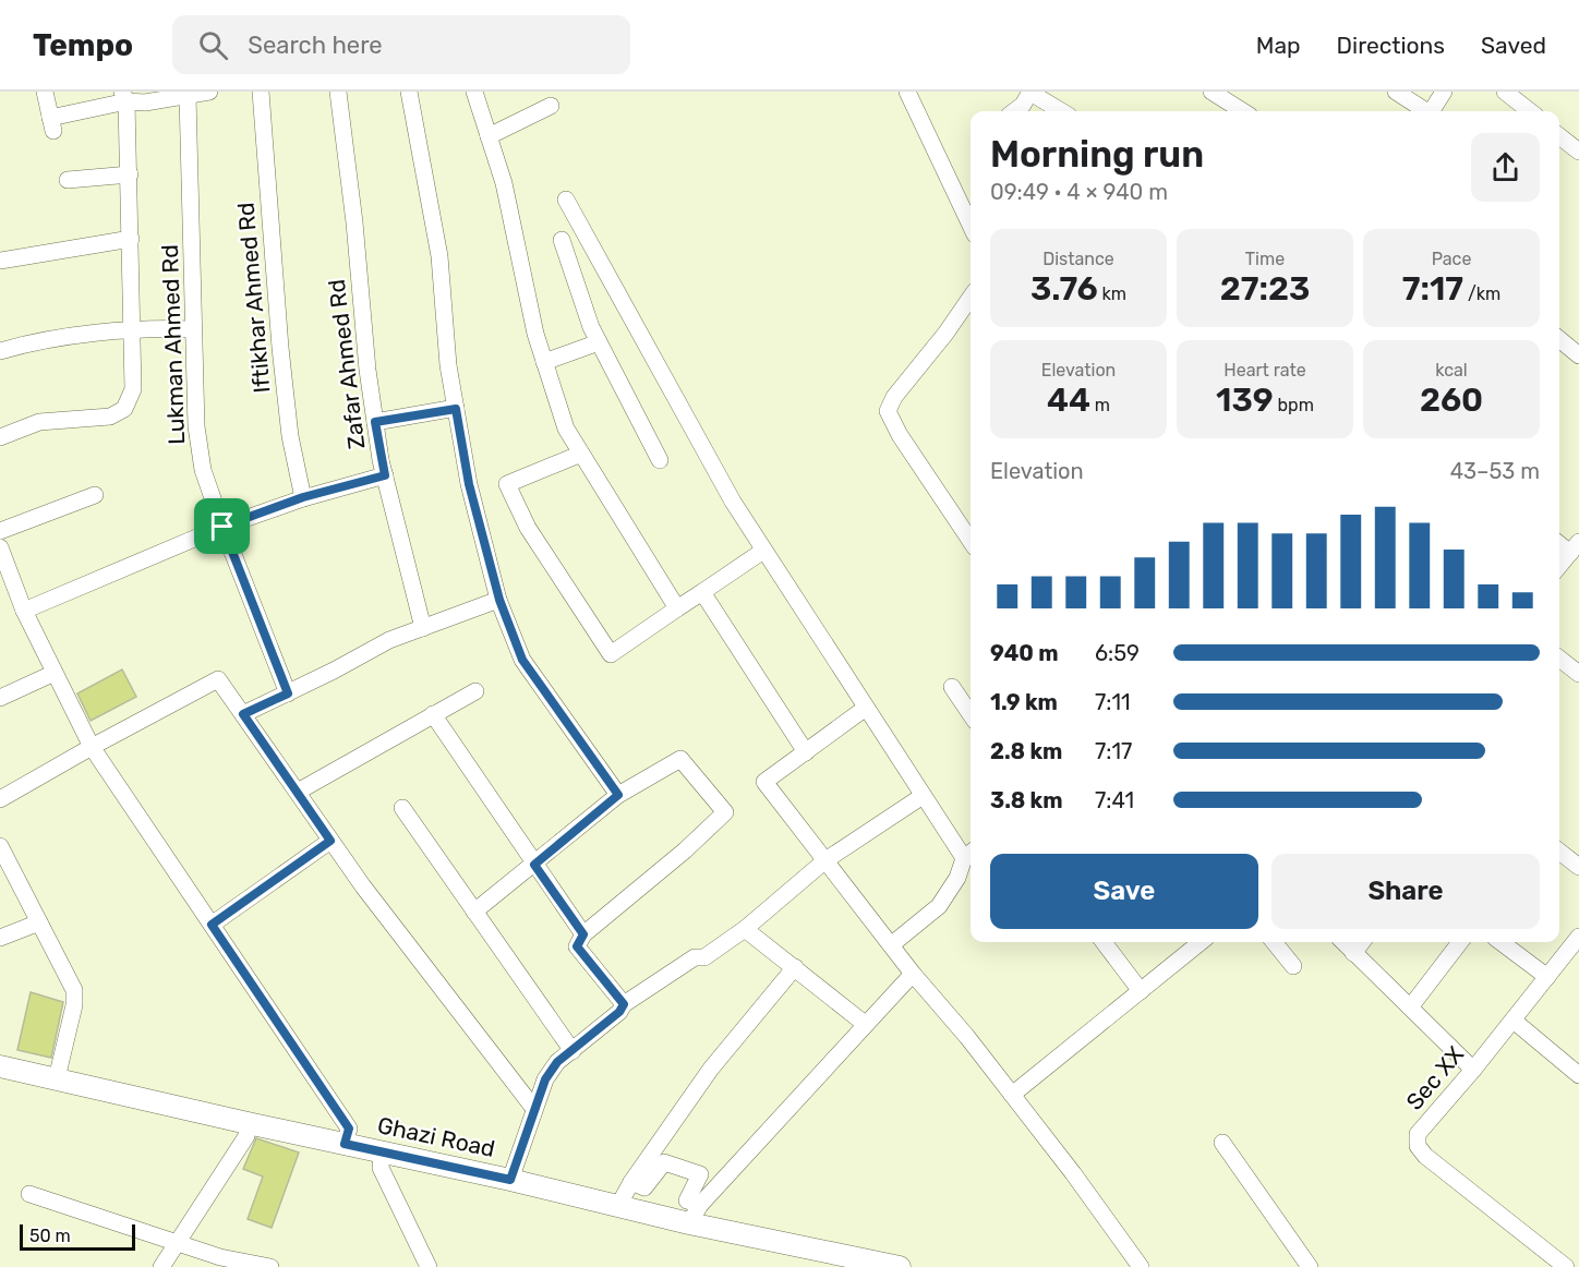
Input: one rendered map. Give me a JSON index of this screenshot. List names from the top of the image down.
{
  "streets": {
    "main road": ["Ghazi Road"],
    "street": [
      "Iftikhar Ahmed Rd",
      "Lukman Ahmed Rd",
      "Zafar Ahmed Rd",
      "Sec XX"
    ]
  },
  "scale_bar": "50 m",
  "page": {
    "header": "Tempo",
    "search": "Search here",
    "nav": ["Map", "Directions", "Saved"],
    "heading": ["Morning run", "09:49 · 4 × 940 m"],
    "stats": [
      ["Distance", "3.76 km"],
      ["Time", "27:23"],
      ["Pace", "7:17 /km"],
      ["Elevation", "44 m"],
      ["Heart rate", "139 bpm"],
      ["kcal", "260"]
    ],
    "chart": ["Elevation", "43–53 m"],
    "list": [
      {
        "name": "940 m",
        "note": "6:59"
      },
      {
        "name": "1.9 km",
        "note": "7:11"
      },
      {
        "name": "2.8 km",
        "note": "7:17"
      },
      {
        "name": "3.8 km",
        "note": "7:41"
      }
    ],
    "buttons": ["Save", "Share"],
    "scale": "50 m"
  }
}
